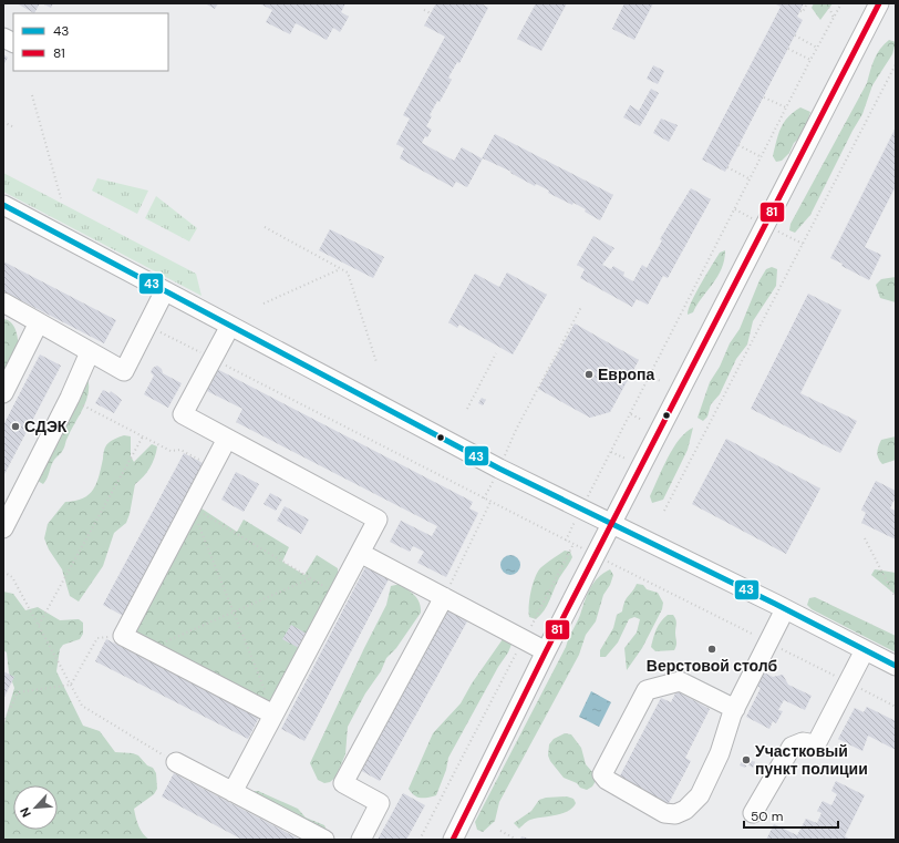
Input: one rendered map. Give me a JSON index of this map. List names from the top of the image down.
{
  "places": [
    "Европа",
    "СДЭК",
    "Верстовой столб",
    "Участковый пункт полиции"
  ],
  "lines": ["transit line 81", "transit line 43"],
  "legend": ["43", "81"],
  "scale_bar": "50 m",
  "north": "bottom left"
}
